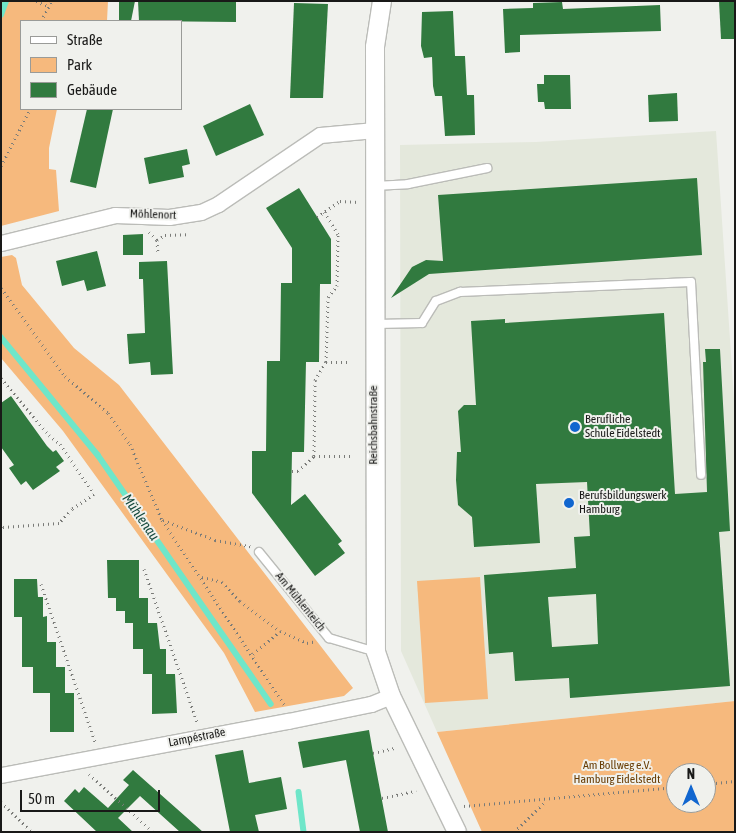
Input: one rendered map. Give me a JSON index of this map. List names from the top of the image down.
{
  "streets": {
    "street": ["Möhlenort", "Reichsbahnstraße", "Lampéstraße"],
    "lane": ["Am Mühlenteich"]
  },
  "crossings": [
    ["Möhlenort", "Reichsbahnstraße"],
    ["Reichsbahnstraße", "Am Mühlenteich"],
    ["Reichsbahnstraße", "Lampéstraße"]
  ],
  "water": ["Mühlenau"],
  "parks": ["Am Bollweg e.V. Hamburg Eidelstedt"],
  "places": ["Berufliche Schule Eidelstedt", "Berufsbildungswerk Hamburg"],
  "legend": ["Straße", "Park", "Gebäude"],
  "scale_bar": "50 m",
  "north": "top"
}
